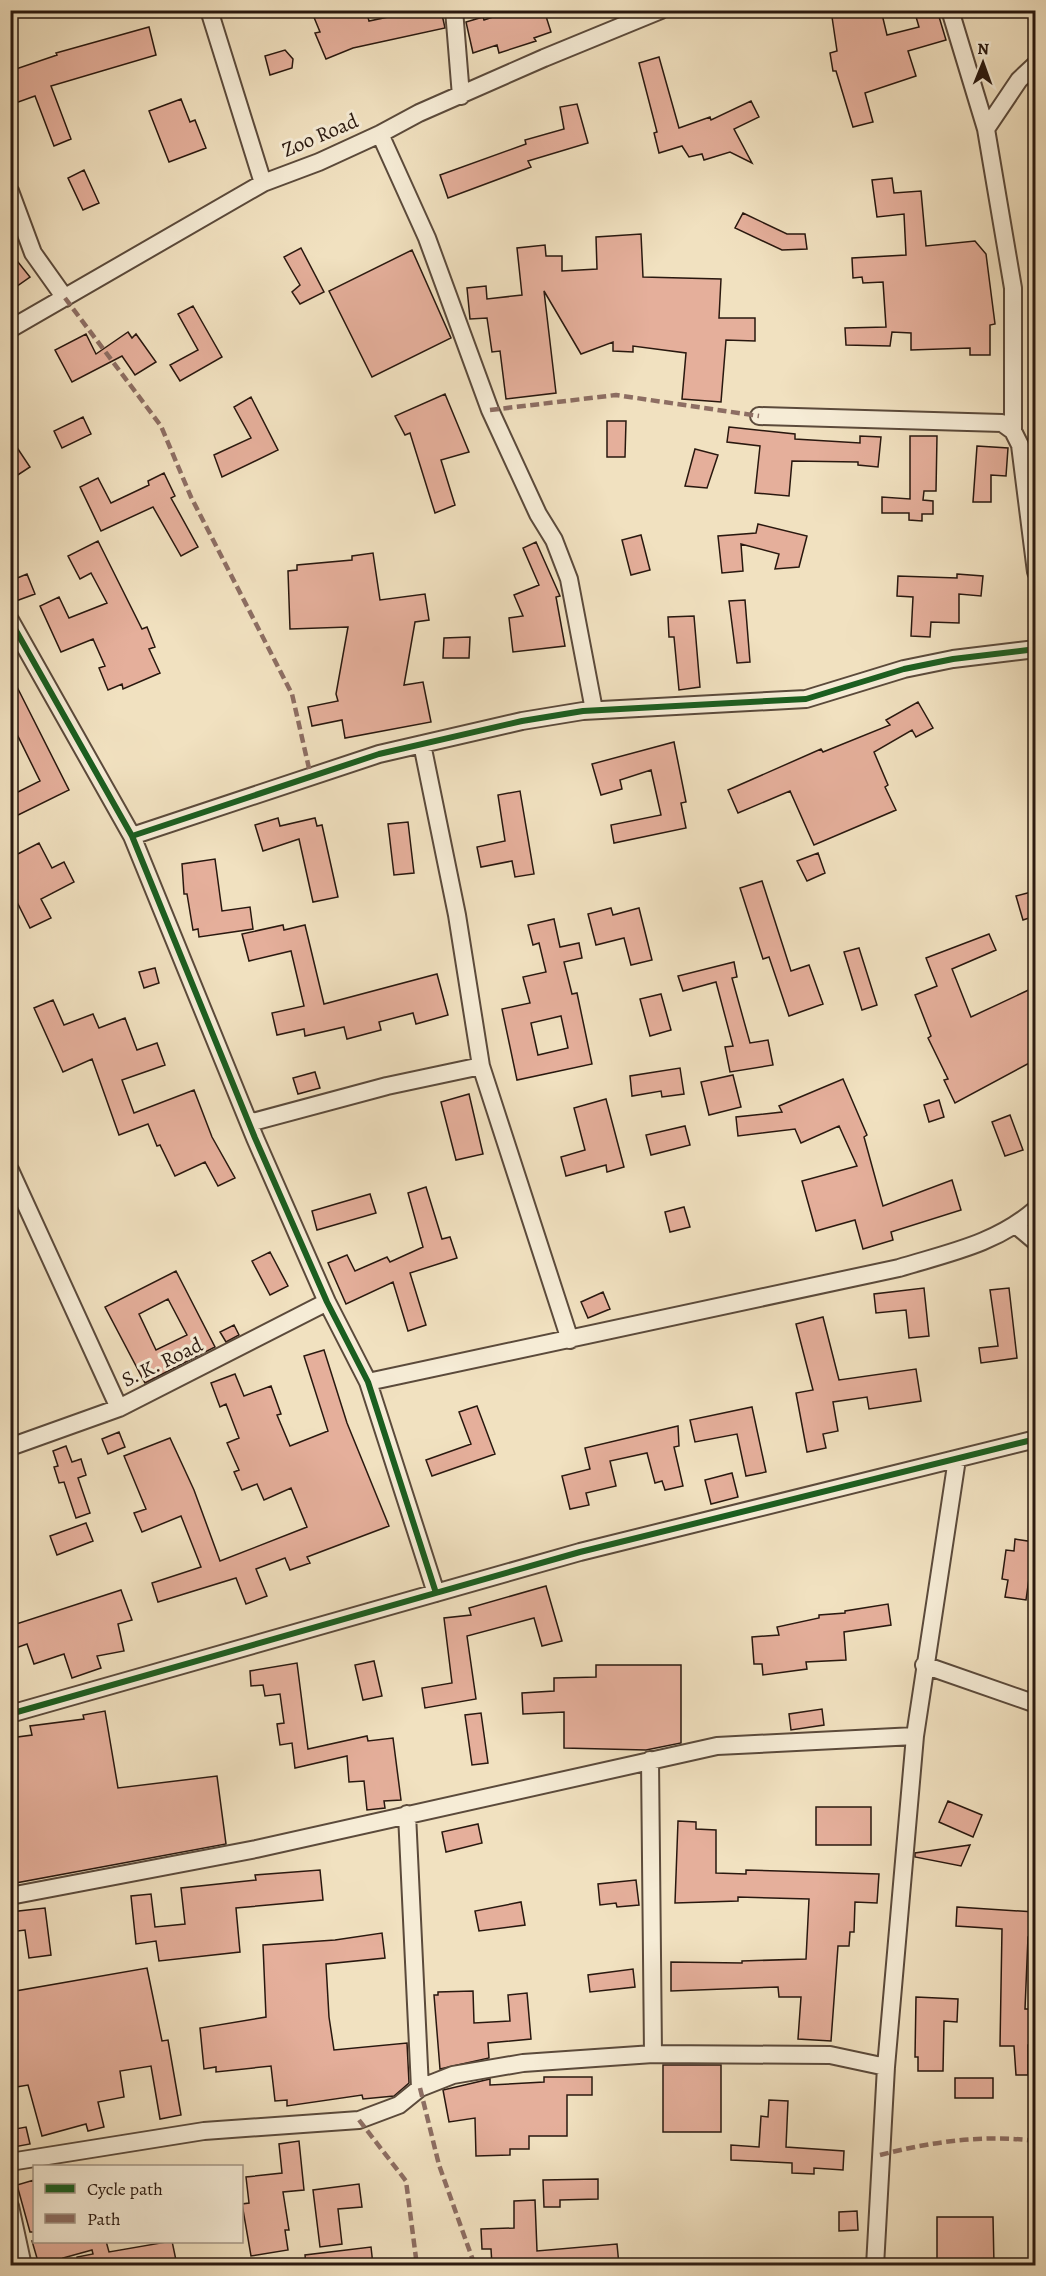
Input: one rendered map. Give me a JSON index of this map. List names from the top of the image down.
{
  "streets": {
    "street": ["Zoo Road", "S. K. Road"]
  },
  "legend": ["Cycle path", "Path"],
  "north": "top"
}
